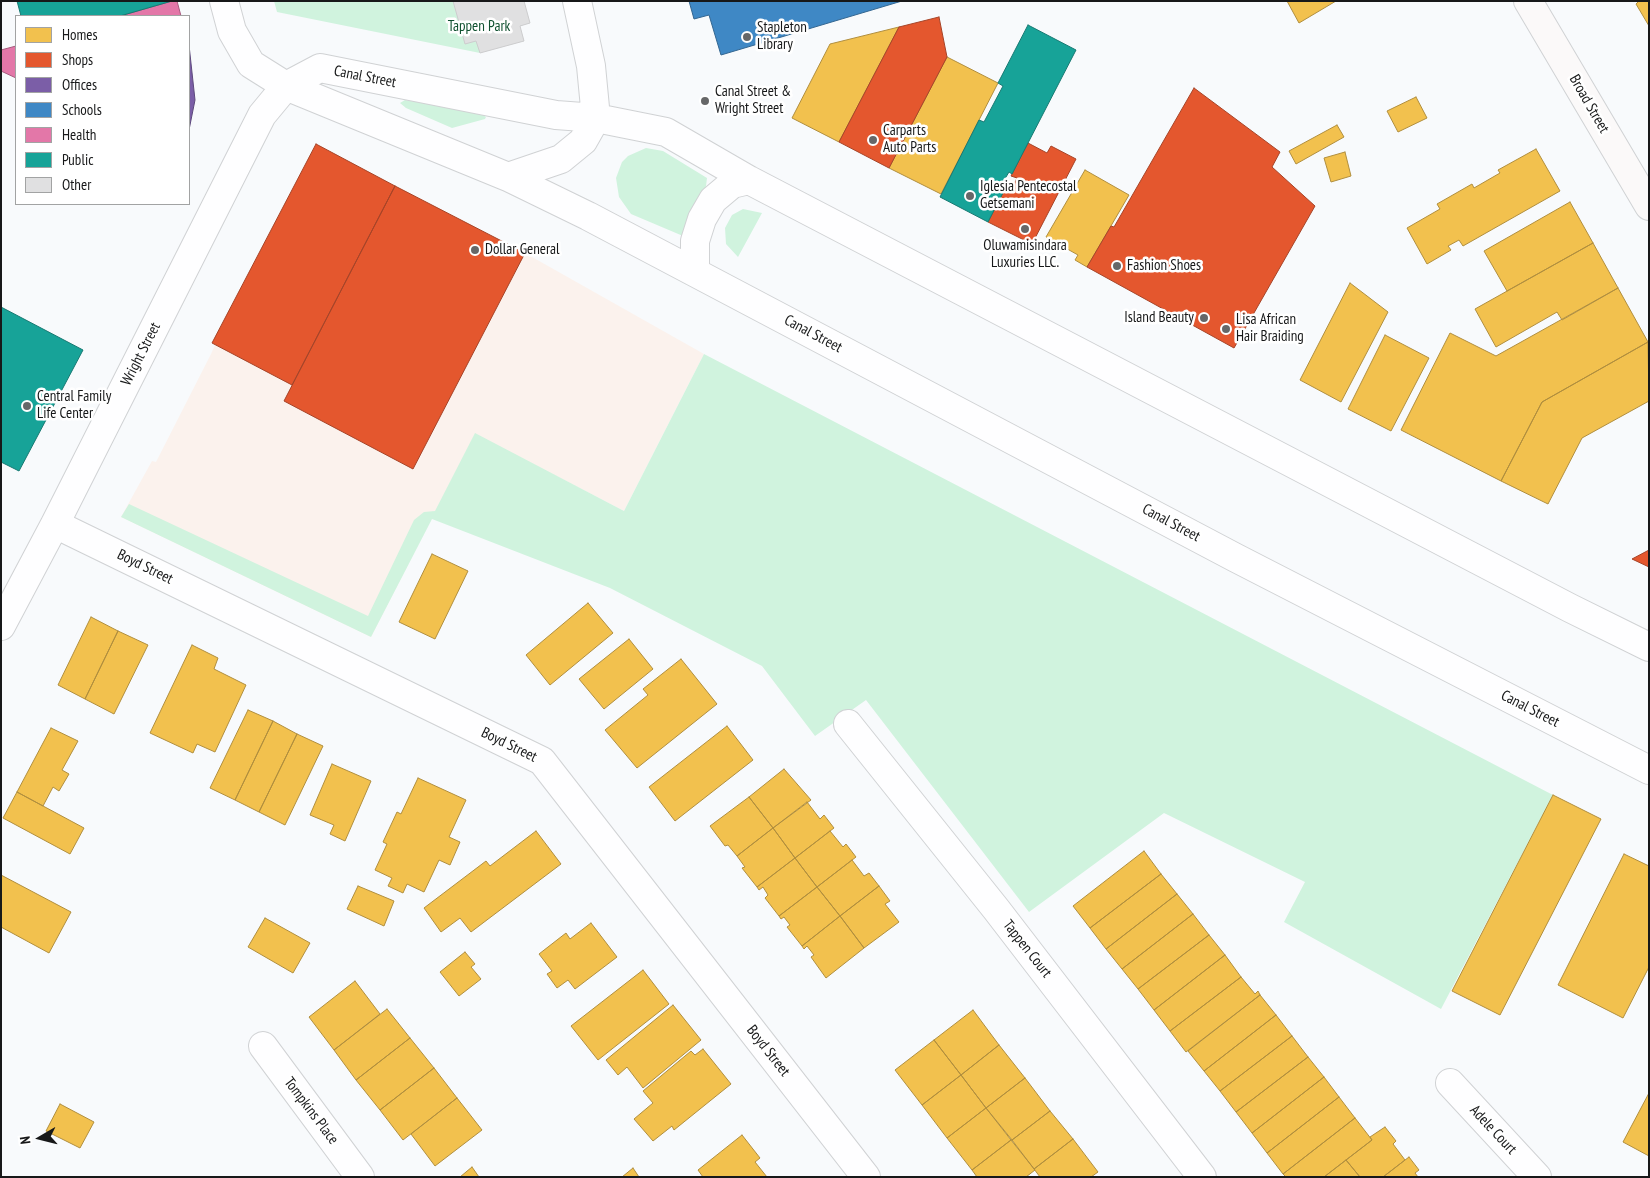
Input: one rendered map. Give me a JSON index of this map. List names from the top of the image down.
{
  "streets": {
    "street": [
      "Canal Street",
      "Broad Street",
      "Wright Street",
      "Boyd Street",
      "Tappen Court",
      "Tompkins Place",
      "Adele Court"
    ]
  },
  "crossings": [
    ["Canal Street", "Wright Street"],
    ["Wright Street", "Boyd Street"]
  ],
  "parks": ["Tappen Park"],
  "places": [
    "Stapleton Library",
    "Canal Street & Wright Street",
    "Carparts Auto Parts",
    "Iglesia Pentecostal Getsemani",
    "Oluwamisindara Luxuries LLC.",
    "Dollar General",
    "Fashion Shoes",
    "Island Beauty",
    "Lisa African Hair Braiding",
    "Central Family Life Center"
  ],
  "legend": [
    "Homes",
    "Shops",
    "Offices",
    "Schools",
    "Health",
    "Public",
    "Other"
  ],
  "north": "left"
}
